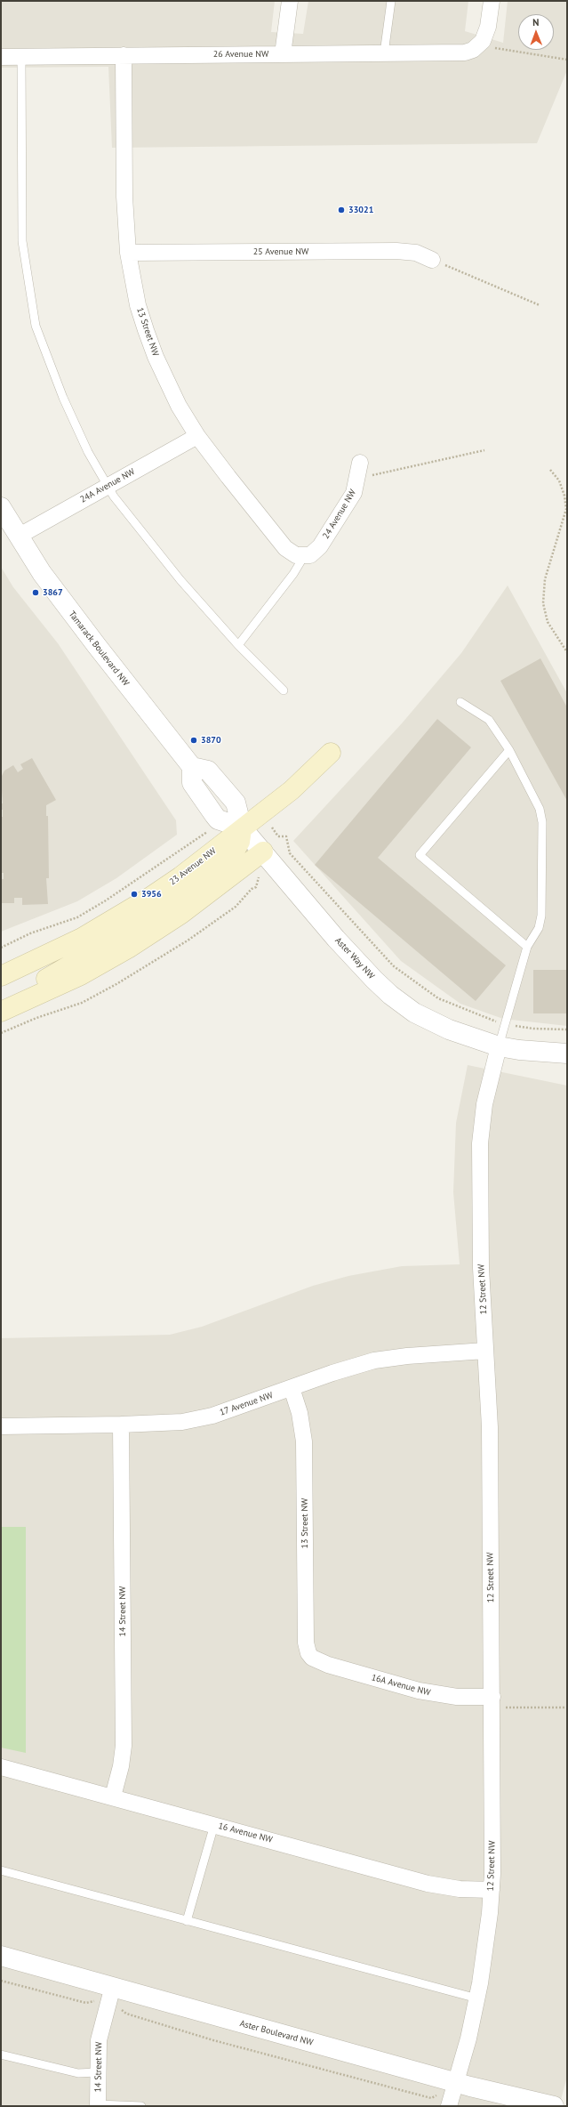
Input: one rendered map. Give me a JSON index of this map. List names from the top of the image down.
{
  "streets": {
    "main road": ["23 Avenue NW"],
    "street": [
      "26 Avenue NW",
      "25 Avenue NW",
      "13 Street NW",
      "24A Avenue NW",
      "24 Avenue NW",
      "Tamarack Boulevard NW",
      "Aster Way NW",
      "12 Street NW",
      "17 Avenue NW",
      "14 Street NW",
      "16A Avenue NW",
      "16 Avenue NW",
      "Aster Boulevard NW"
    ]
  },
  "crossings": [
    ["26 Avenue NW", "13 Street NW"],
    ["25 Avenue NW", "13 Street NW"],
    ["13 Street NW", "24A Avenue NW"],
    ["13 Street NW", "24 Avenue NW"],
    ["13 Street NW", "17 Avenue NW"],
    ["13 Street NW", "16A Avenue NW"],
    ["24A Avenue NW", "Tamarack Boulevard NW"],
    ["Tamarack Boulevard NW", "23 Avenue NW"],
    ["Tamarack Boulevard NW", "Aster Way NW"],
    ["23 Avenue NW", "Aster Way NW"],
    ["Aster Way NW", "12 Street NW"],
    ["12 Street NW", "17 Avenue NW"],
    ["12 Street NW", "16A Avenue NW"],
    ["12 Street NW", "16 Avenue NW"],
    ["12 Street NW", "Aster Boulevard NW"],
    ["17 Avenue NW", "14 Street NW"],
    ["14 Street NW", "16 Avenue NW"],
    ["14 Street NW", "Aster Boulevard NW"]
  ],
  "places": [
    "33021",
    "3867",
    "3870",
    "3956"
  ],
  "north": "top"
}
